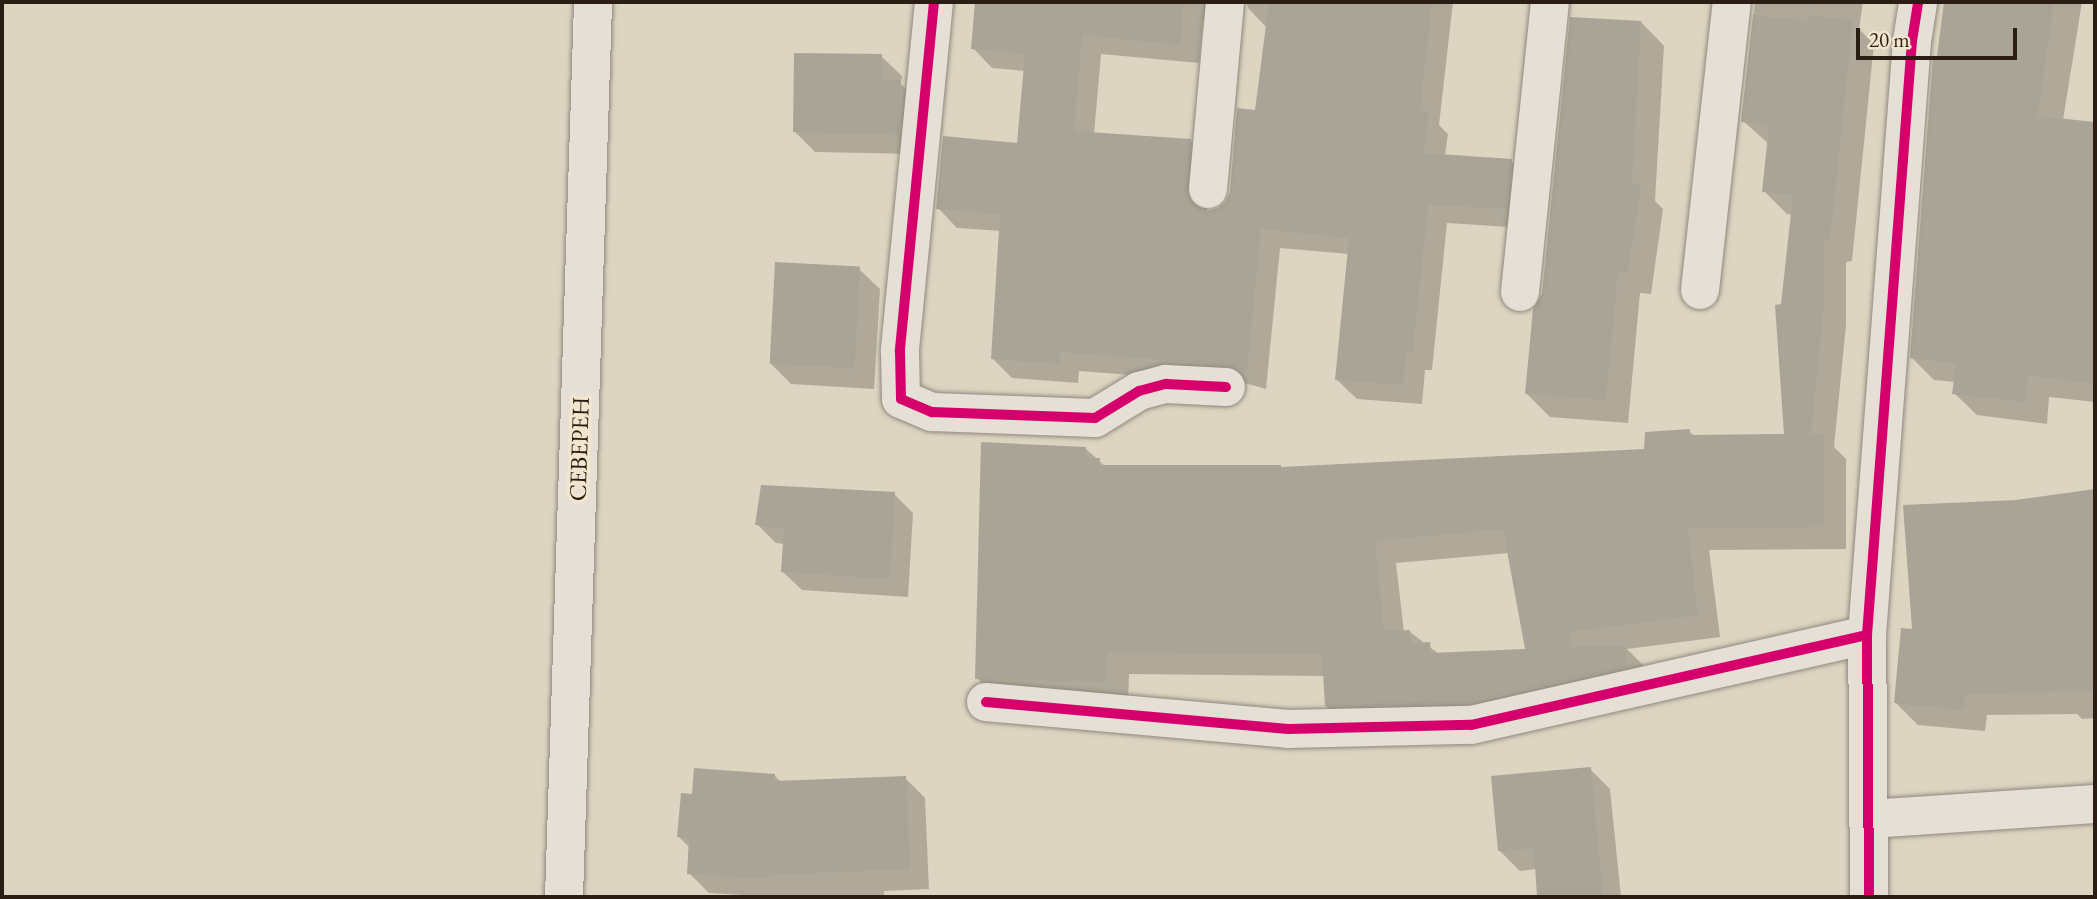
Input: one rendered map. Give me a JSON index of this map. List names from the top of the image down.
{
  "streets": {
    "street": ["СЕВЕРЕН"]
  },
  "scale_bar": "20 m"
}
